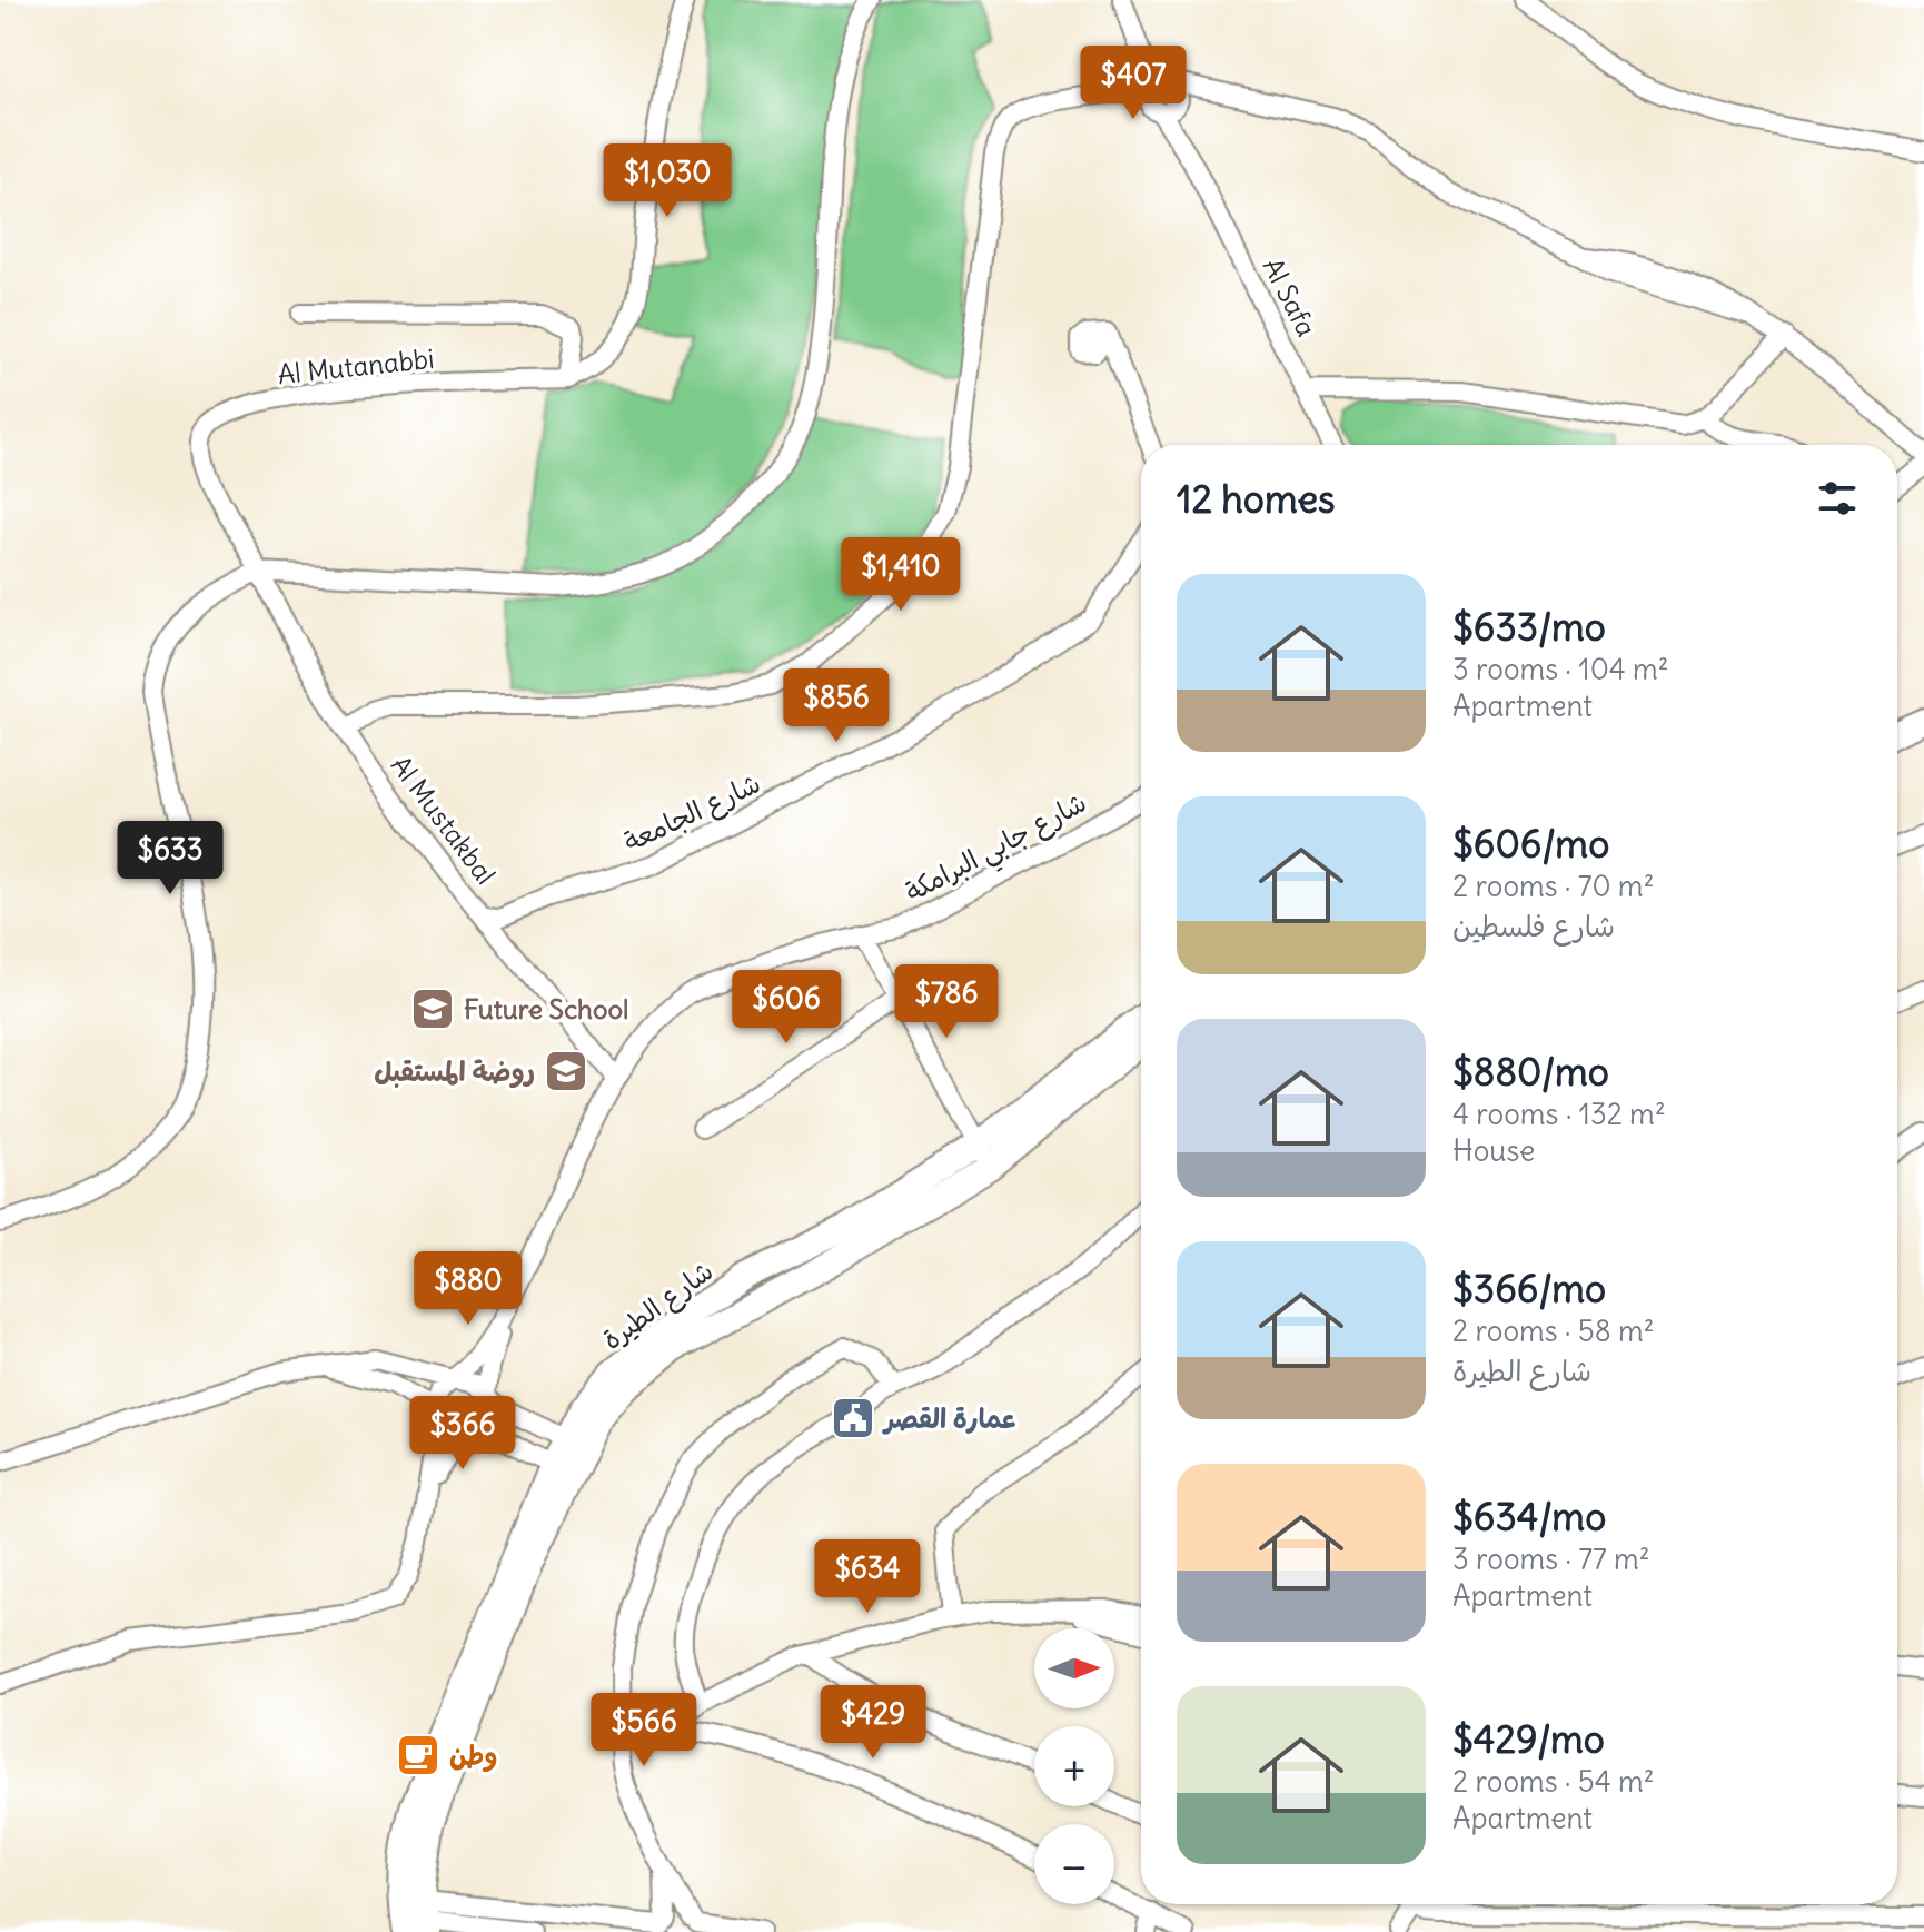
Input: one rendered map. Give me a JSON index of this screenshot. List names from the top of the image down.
{
  "streets": {
    "main road": ["شارع الطيرة"],
    "street": [
      "Al Safa",
      "Al Mutanabbi",
      "شارع الجامعة",
      "Al Mustakbal",
      "شارع جابي البرامكة"
    ]
  },
  "crossings": [
    ["Al Mutanabbi", "Al Mustakbal"],
    ["شارع الجامعة", "Al Mustakbal"],
    ["Al Mustakbal", "شارع جابي البرامكة"]
  ],
  "places": {
    "school or university": ["Future School", "روضة المستقبل"],
    "public building": ["عمارة القصر"],
    "cafe": ["وطن"]
  },
  "north": "right",
  "page": {
    "price": [
      "$407",
      "$1,030",
      "$1,410",
      "$856",
      "$633",
      "$786",
      "$606",
      "$880",
      "$366",
      "$634",
      "$429",
      "$566"
    ],
    "heading": "12 homes",
    "list": [
      {
        "name": "$633/mo",
        "note": "3 rooms · 104 m² · Apartment"
      },
      {
        "name": "$606/mo",
        "note": "2 rooms · 70 m² · شارع فلسطين"
      },
      {
        "name": "$880/mo",
        "note": "4 rooms · 132 m² · House"
      },
      {
        "name": "$366/mo",
        "note": "2 rooms · 58 m² · شارع الطيرة"
      },
      {
        "name": "$634/mo",
        "note": "3 rooms · 77 m² · Apartment"
      },
      {
        "name": "$429/mo",
        "note": "2 rooms · 54 m² · Apartment"
      }
    ],
    "map_buttons": ["+", "−"]
  }
}
